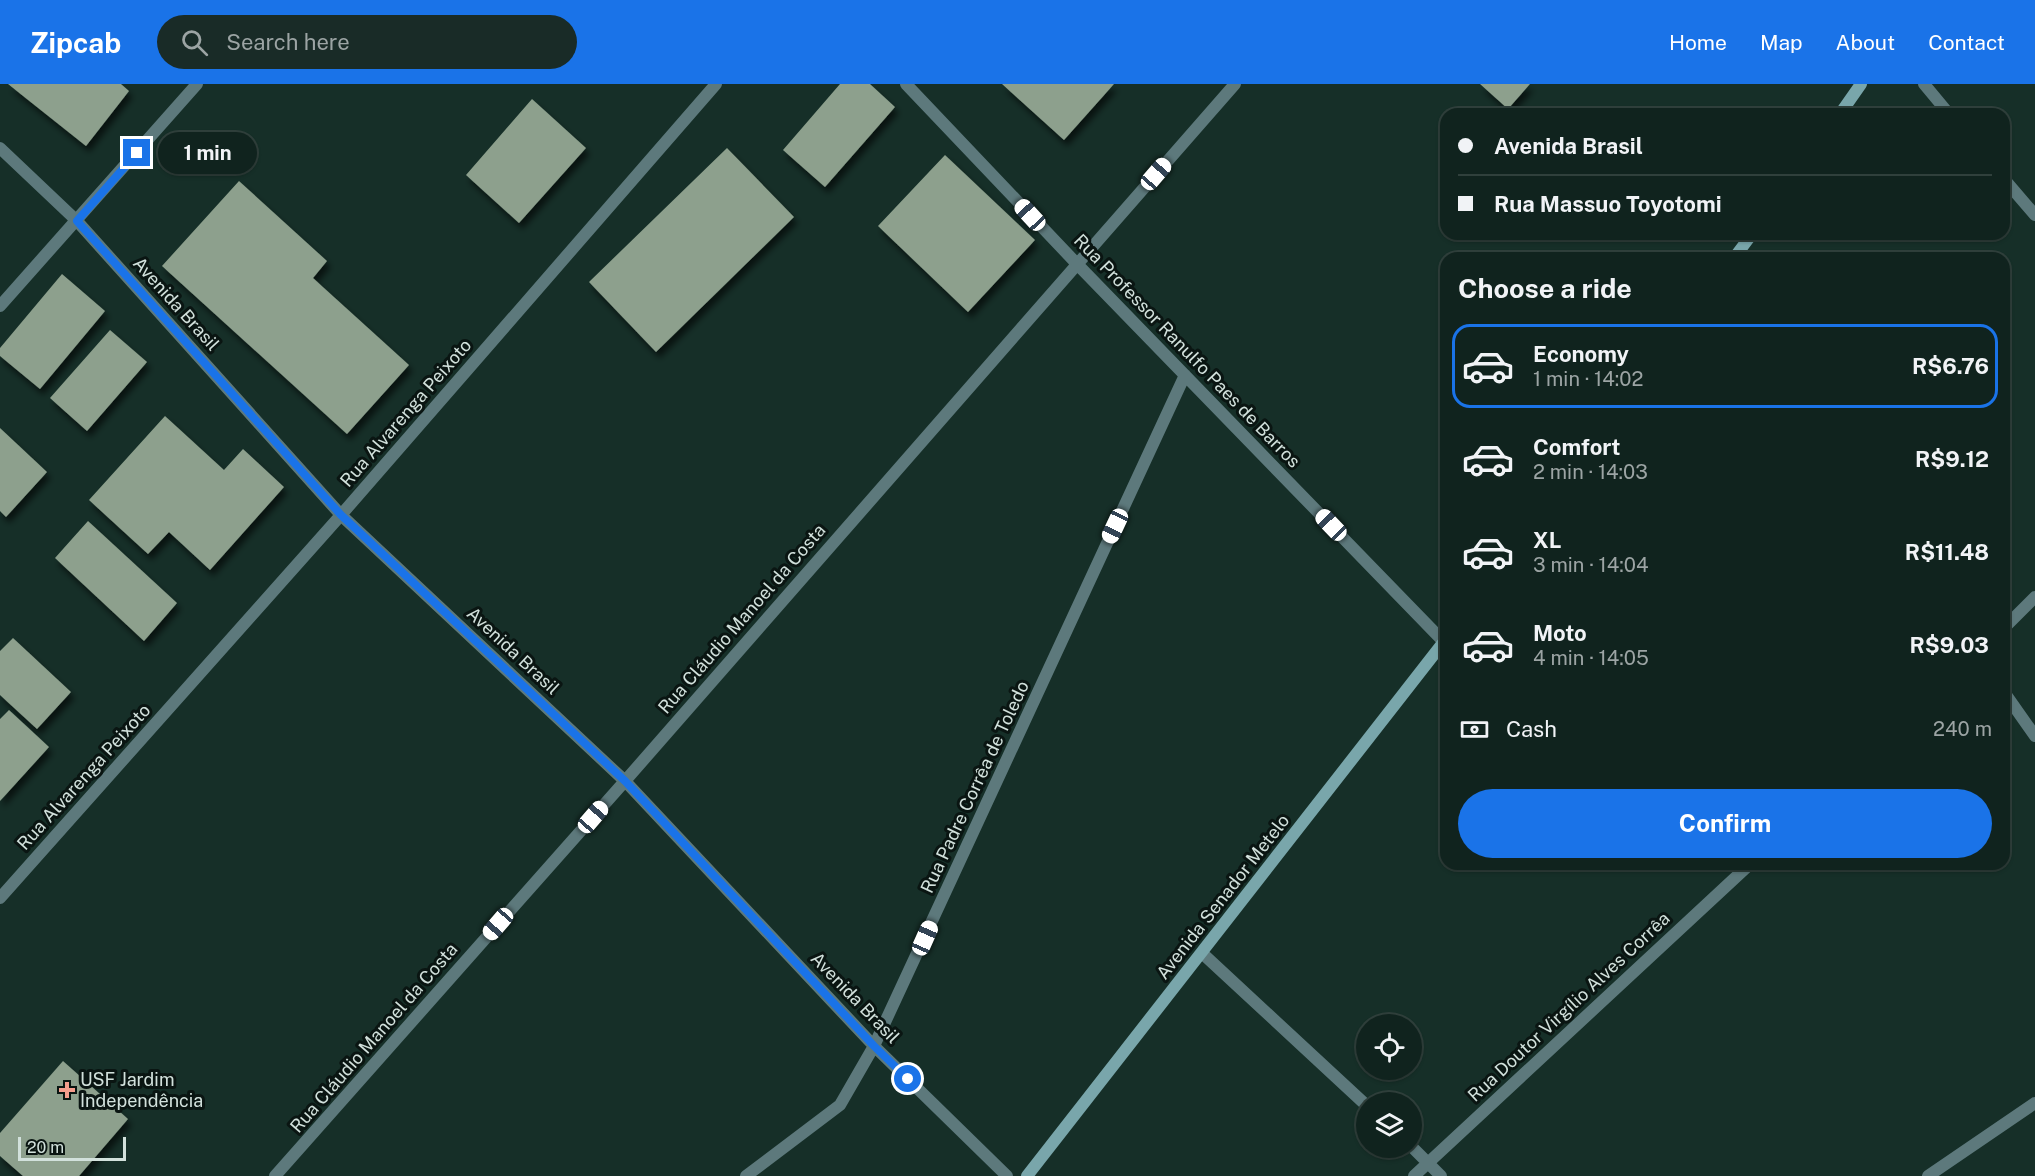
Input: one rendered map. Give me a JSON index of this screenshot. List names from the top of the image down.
{
  "streets": {
    "main road": ["Avenida Senador Metelo"],
    "street": [
      "Avenida Brasil",
      "Rua Professor Ranulfo Paes de Barros",
      "Rua Alvarenga Peixoto",
      "Rua Cláudio Manoel da Costa",
      "Rua Padre Corrêa de Toledo",
      "Rua Doutor Virgílio Alves Corrêa"
    ]
  },
  "crossings": [
    ["Avenida Brasil", "Rua Alvarenga Peixoto"],
    ["Avenida Brasil", "Rua Cláudio Manoel da Costa"],
    ["Avenida Brasil", "Rua Padre Corrêa de Toledo"],
    ["Rua Professor Ranulfo Paes de Barros", "Rua Cláudio Manoel da Costa"],
    ["Rua Professor Ranulfo Paes de Barros", "Rua Padre Corrêa de Toledo"]
  ],
  "places": {
    "health": ["USF Jardim Independência"]
  },
  "scale_bar": "20 m",
  "page": {
    "header": "Zipcab",
    "search": "Search here",
    "nav": [
      "Home",
      "Map",
      "About",
      "Contact"
    ],
    "banner": ["Avenida Brasil", "Rua Massuo Toyotomi"],
    "bubble": "1 min",
    "heading": "Choose a ride",
    "list": [
      {
        "name": "Economy",
        "note": "1 min · 14:02",
        "value": "R$6.76"
      },
      {
        "name": "Comfort",
        "note": "2 min · 14:03",
        "value": "R$9.12"
      },
      {
        "name": "XL",
        "note": "3 min · 14:04",
        "value": "R$11.48"
      },
      {
        "name": "Moto",
        "note": "4 min · 14:05",
        "value": "R$9.03"
      }
    ],
    "pay": ["Cash", "240 m"],
    "buttons": "Confirm",
    "scale": "20 m"
  }
}
